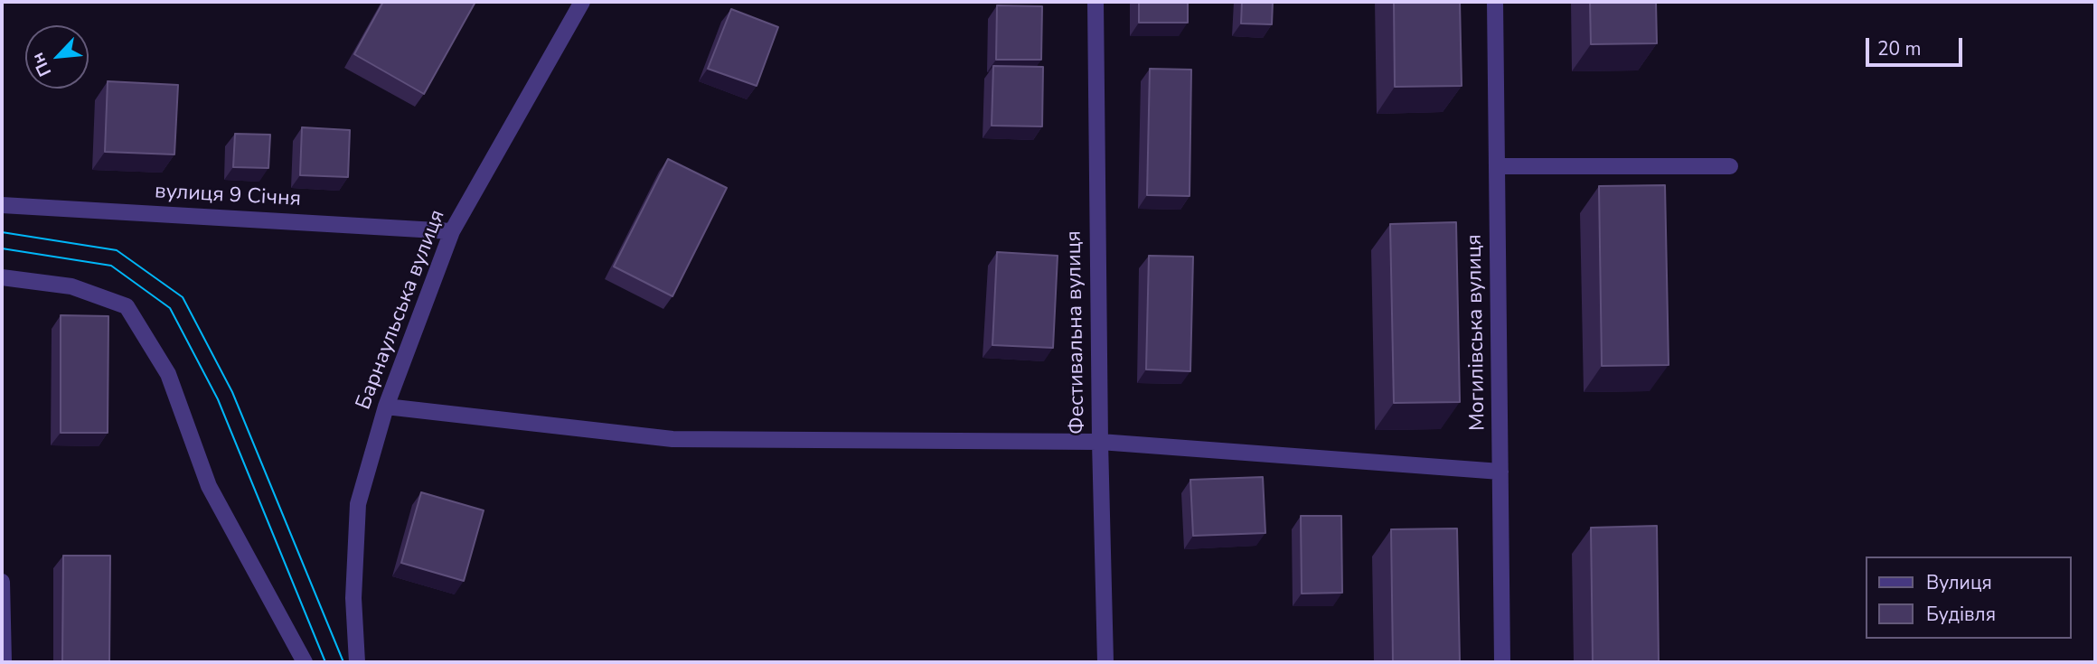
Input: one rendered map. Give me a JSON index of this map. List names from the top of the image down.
{
  "streets": {
    "street": [
      "вулиця 9 Січня",
      "Барнаульська вулиця",
      "Фестивальна вулиця",
      "Могилівська вулиця"
    ]
  },
  "crossings": [
    ["вулиця 9 Січня", "Барнаульська вулиця"]
  ],
  "legend": ["Вулиця", "Будівля"],
  "scale_bar": "20 m",
  "north": "bottom left"
}
